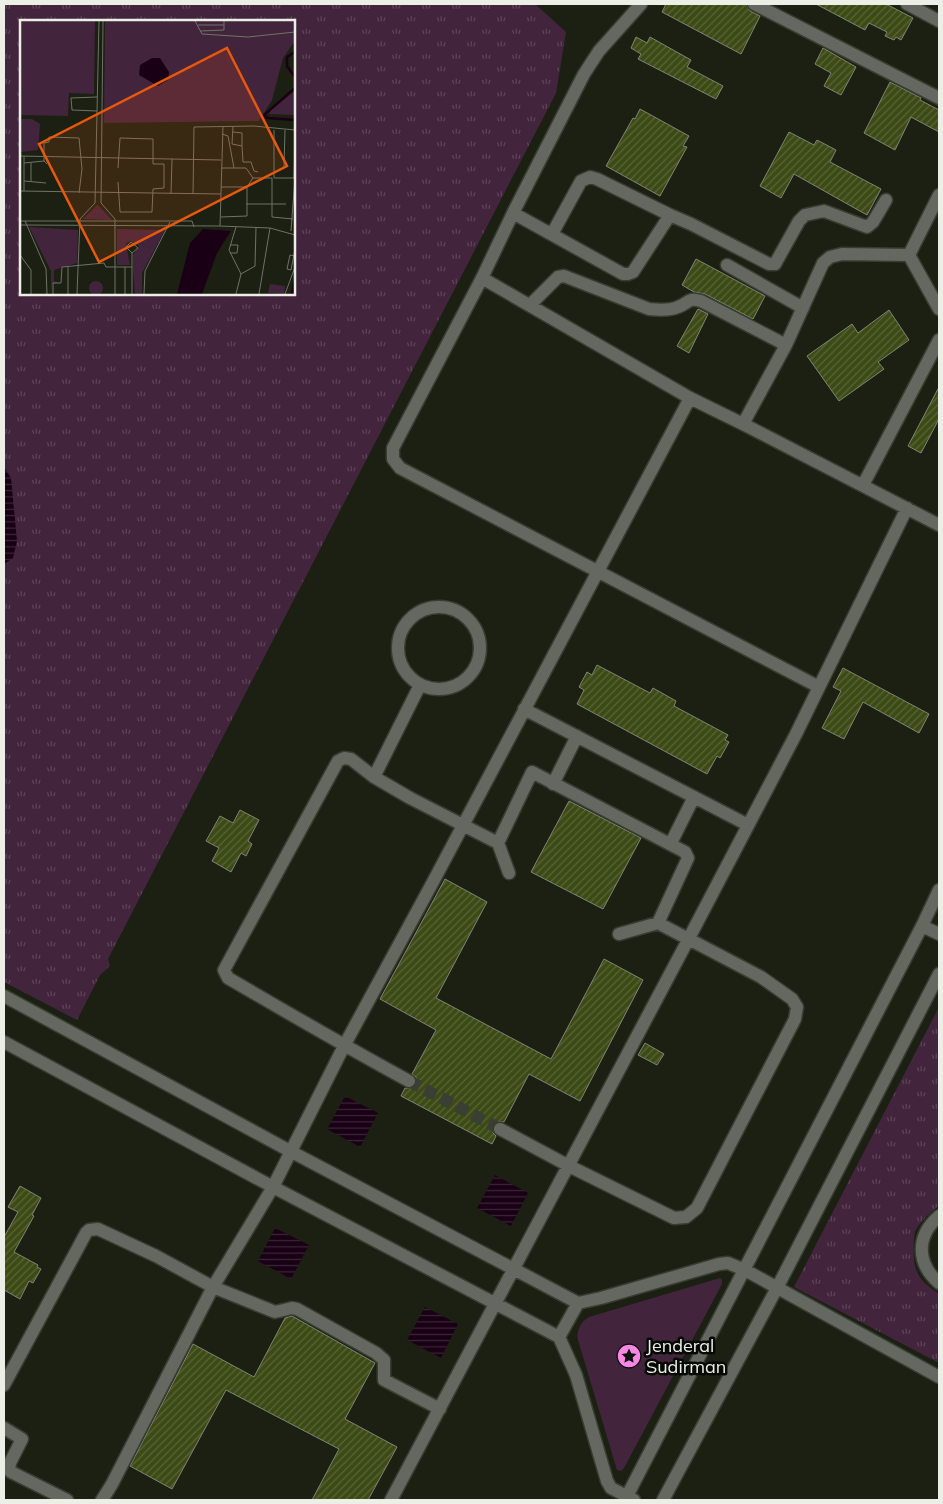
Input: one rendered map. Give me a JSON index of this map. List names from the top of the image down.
{
  "places": {
    "place": ["Jenderal Sudirman"]
  }
}
